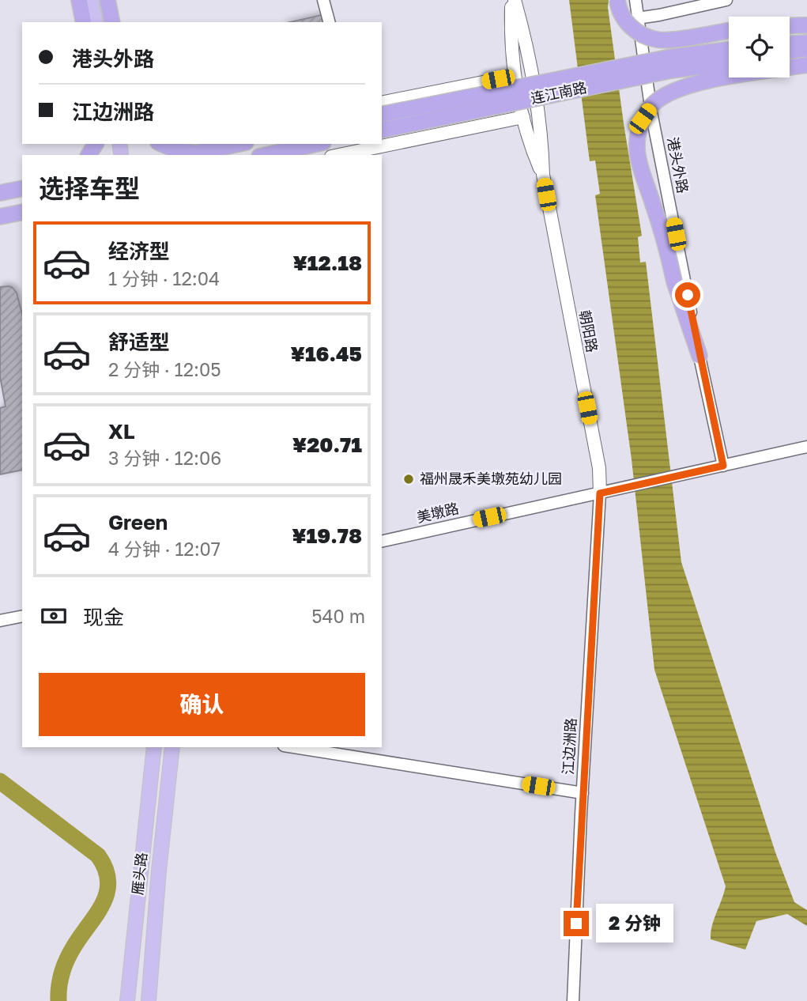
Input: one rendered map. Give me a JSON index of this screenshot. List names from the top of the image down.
{
  "streets": {
    "highway": ["连江南路"],
    "main road": ["朝阳路", "雁头路"],
    "street": ["港头外路", "美墩路", "江边洲路"]
  },
  "crossings": [
    ["港头外路", "美墩路"],
    ["朝阳路", "美墩路"],
    ["朝阳路", "江边洲路"],
    ["美墩路", "江边洲路"]
  ],
  "places": ["福州晟禾美墩苑幼儿园"],
  "page": {
    "banner": ["港头外路", "江边洲路"],
    "heading": "选择车型",
    "list": [
      {
        "name": "经济型",
        "note": "1 分钟 · 12:04",
        "value": "¥12.18"
      },
      {
        "name": "舒适型",
        "note": "2 分钟 · 12:05",
        "value": "¥16.45"
      },
      {
        "name": "XL",
        "note": "3 分钟 · 12:06",
        "value": "¥20.71"
      },
      {
        "name": "Green",
        "note": "4 分钟 · 12:07",
        "value": "¥19.78"
      }
    ],
    "pay": ["现金", "540 m"],
    "buttons": "确认",
    "bubble": "2 分钟"
  }
}
